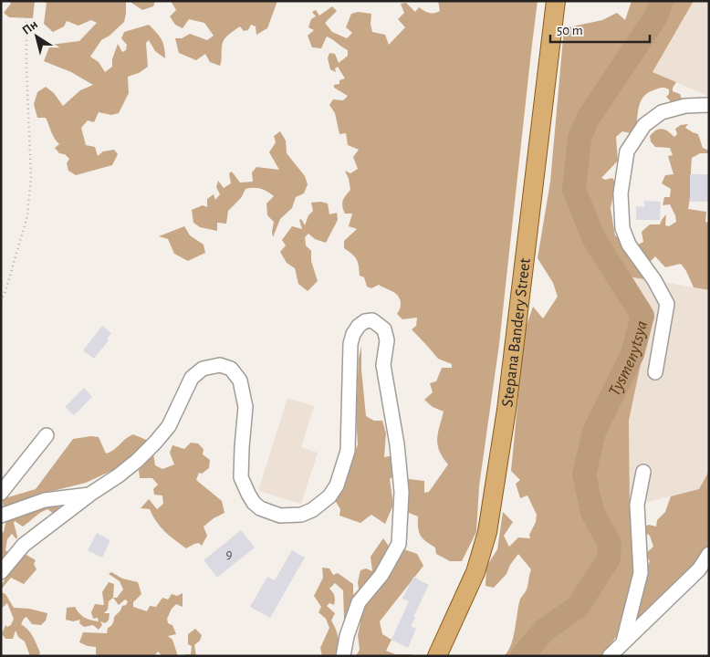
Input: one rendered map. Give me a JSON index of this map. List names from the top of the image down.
{
  "streets": {
    "main road": ["Stepana Bandery Street"]
  },
  "water": ["Tysmenytsya"],
  "house_numbers": ["9"],
  "scale_bar": "50 m",
  "north": "top left"
}
